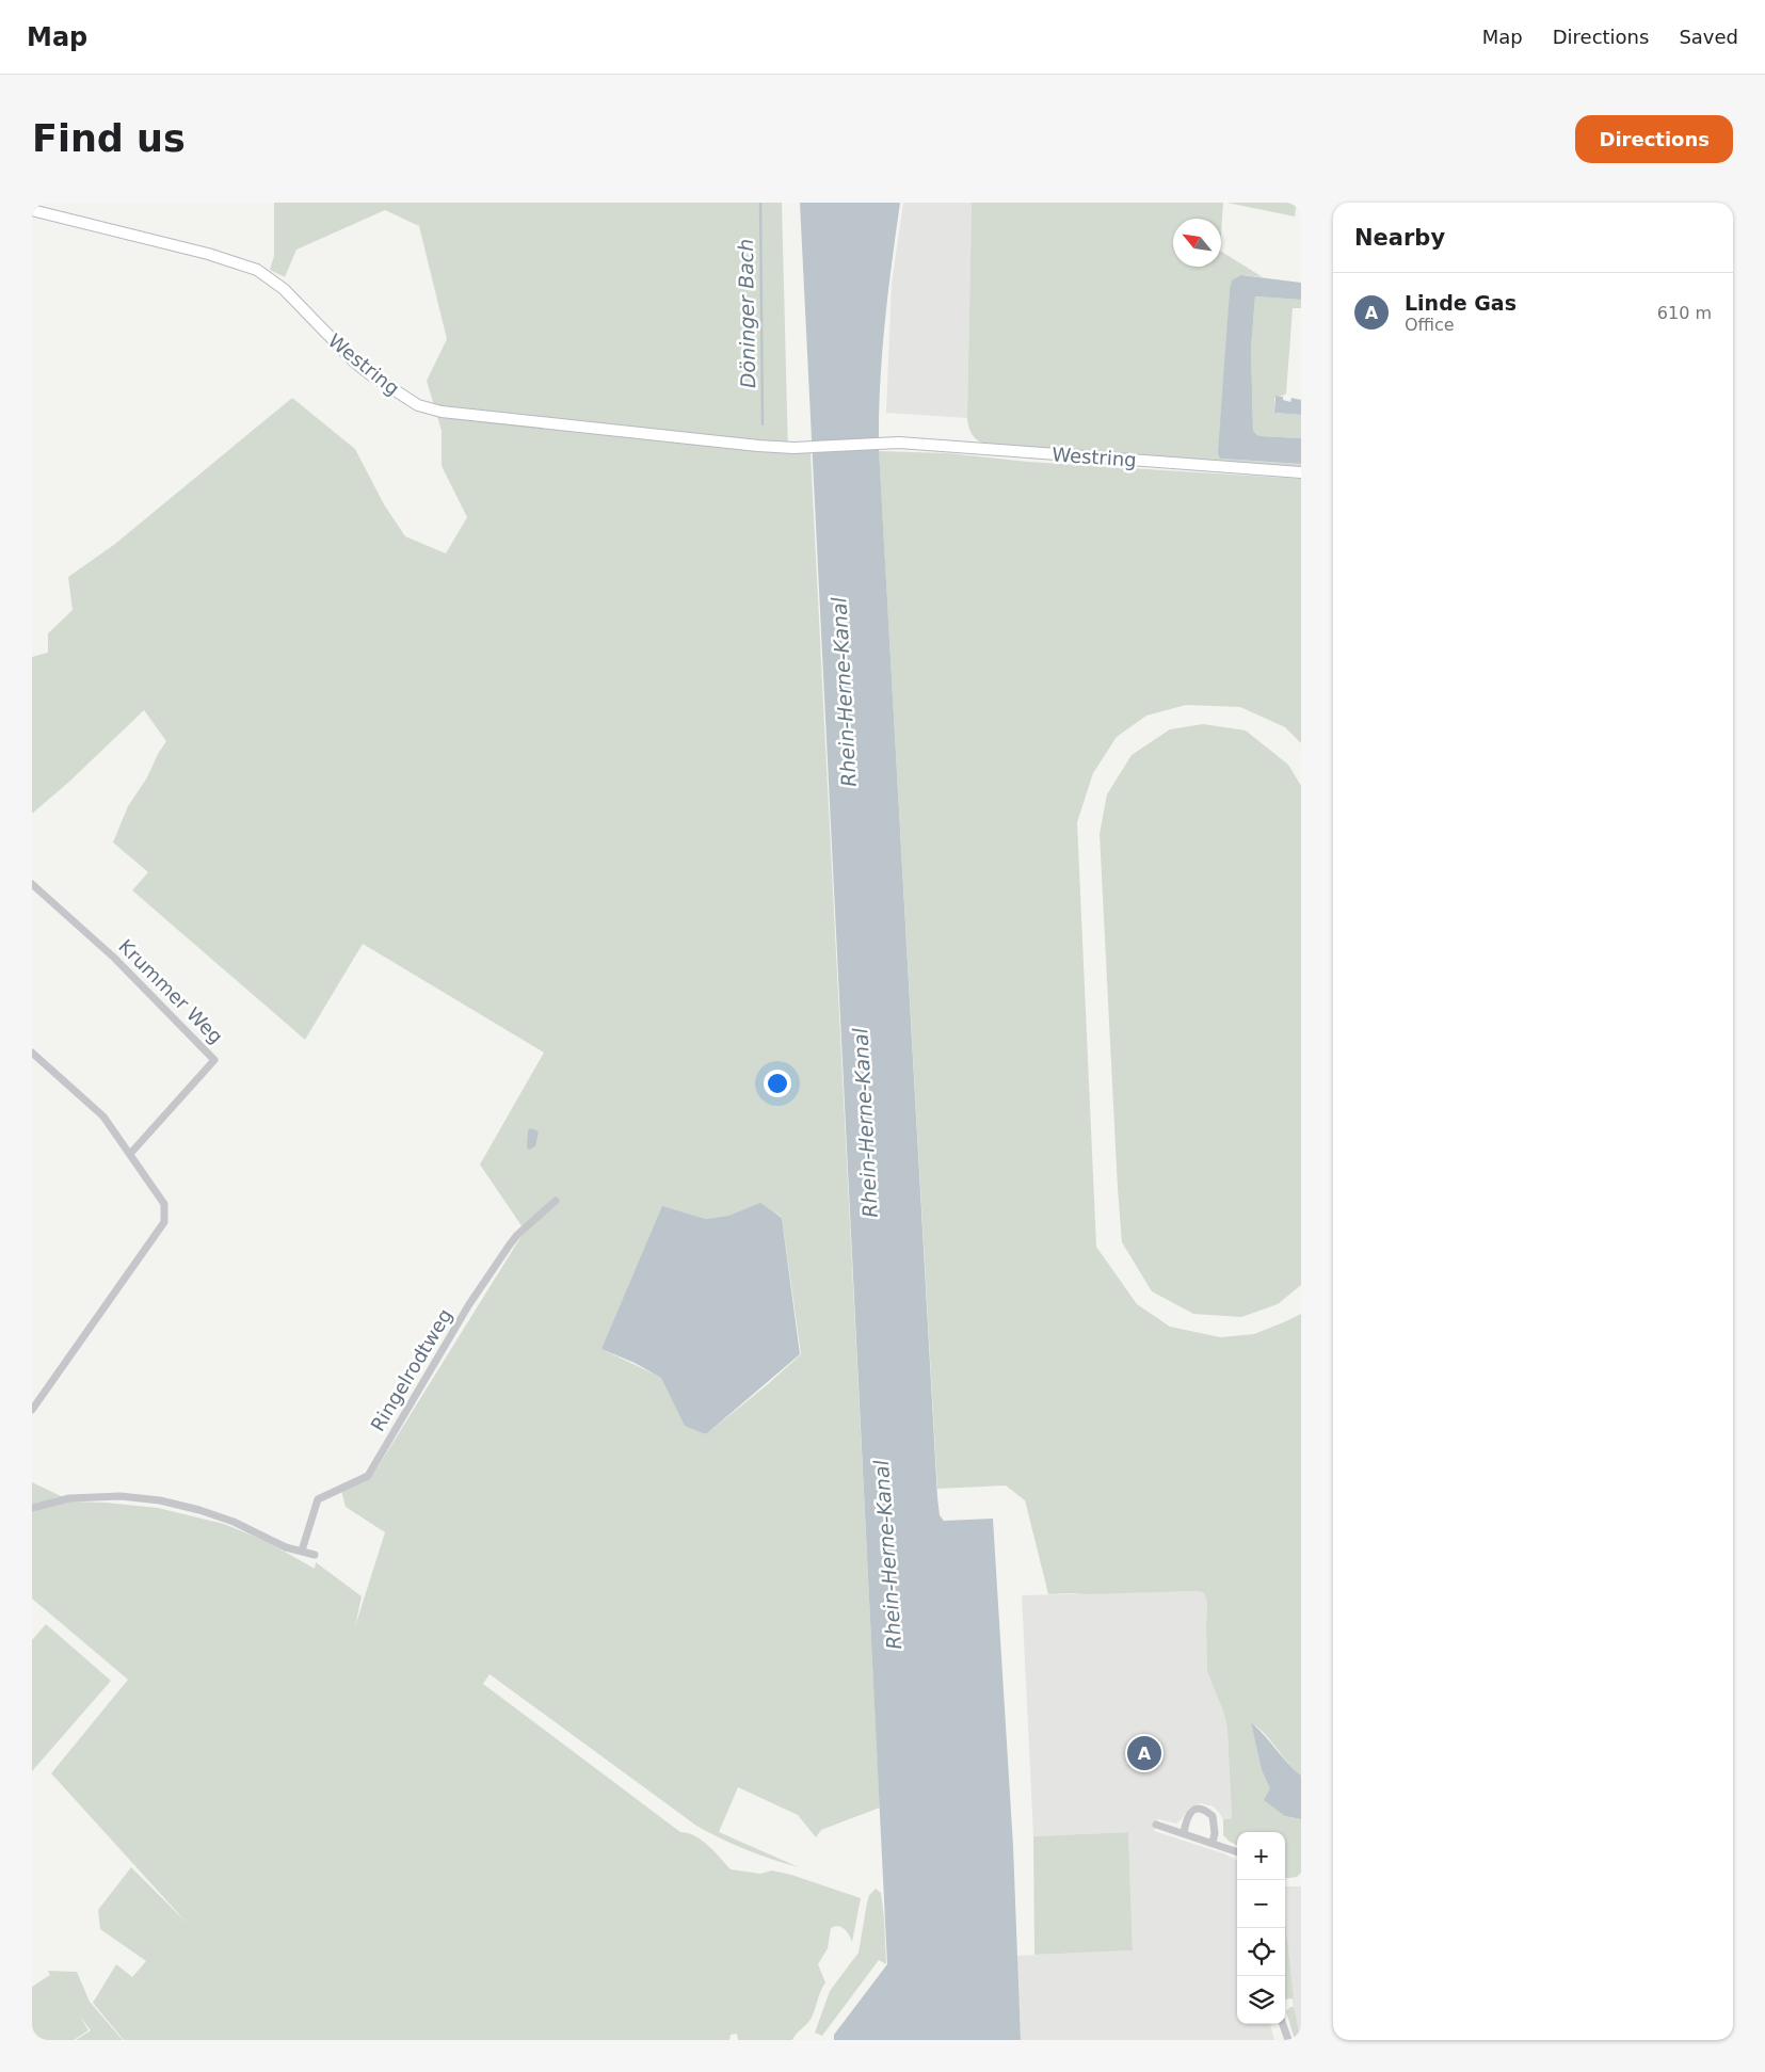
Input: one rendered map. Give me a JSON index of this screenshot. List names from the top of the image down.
{
  "streets": {
    "main road": ["Westring"],
    "street": ["Krummer Weg", "Ringelrodtweg"]
  },
  "water": ["Döninger Bach", "Rhein-Herne-Kanal"],
  "north": "top left",
  "page": {
    "header": "Map",
    "nav": ["Map", "Directions", "Saved"],
    "buttons": "Directions",
    "title": "Find us",
    "heading": "Nearby",
    "list": [
      {
        "mark": "A",
        "name": "Linde Gas",
        "note": "Office",
        "value": "610 m"
      }
    ],
    "pins": "A",
    "map_buttons": ["+", "−"]
  }
}
